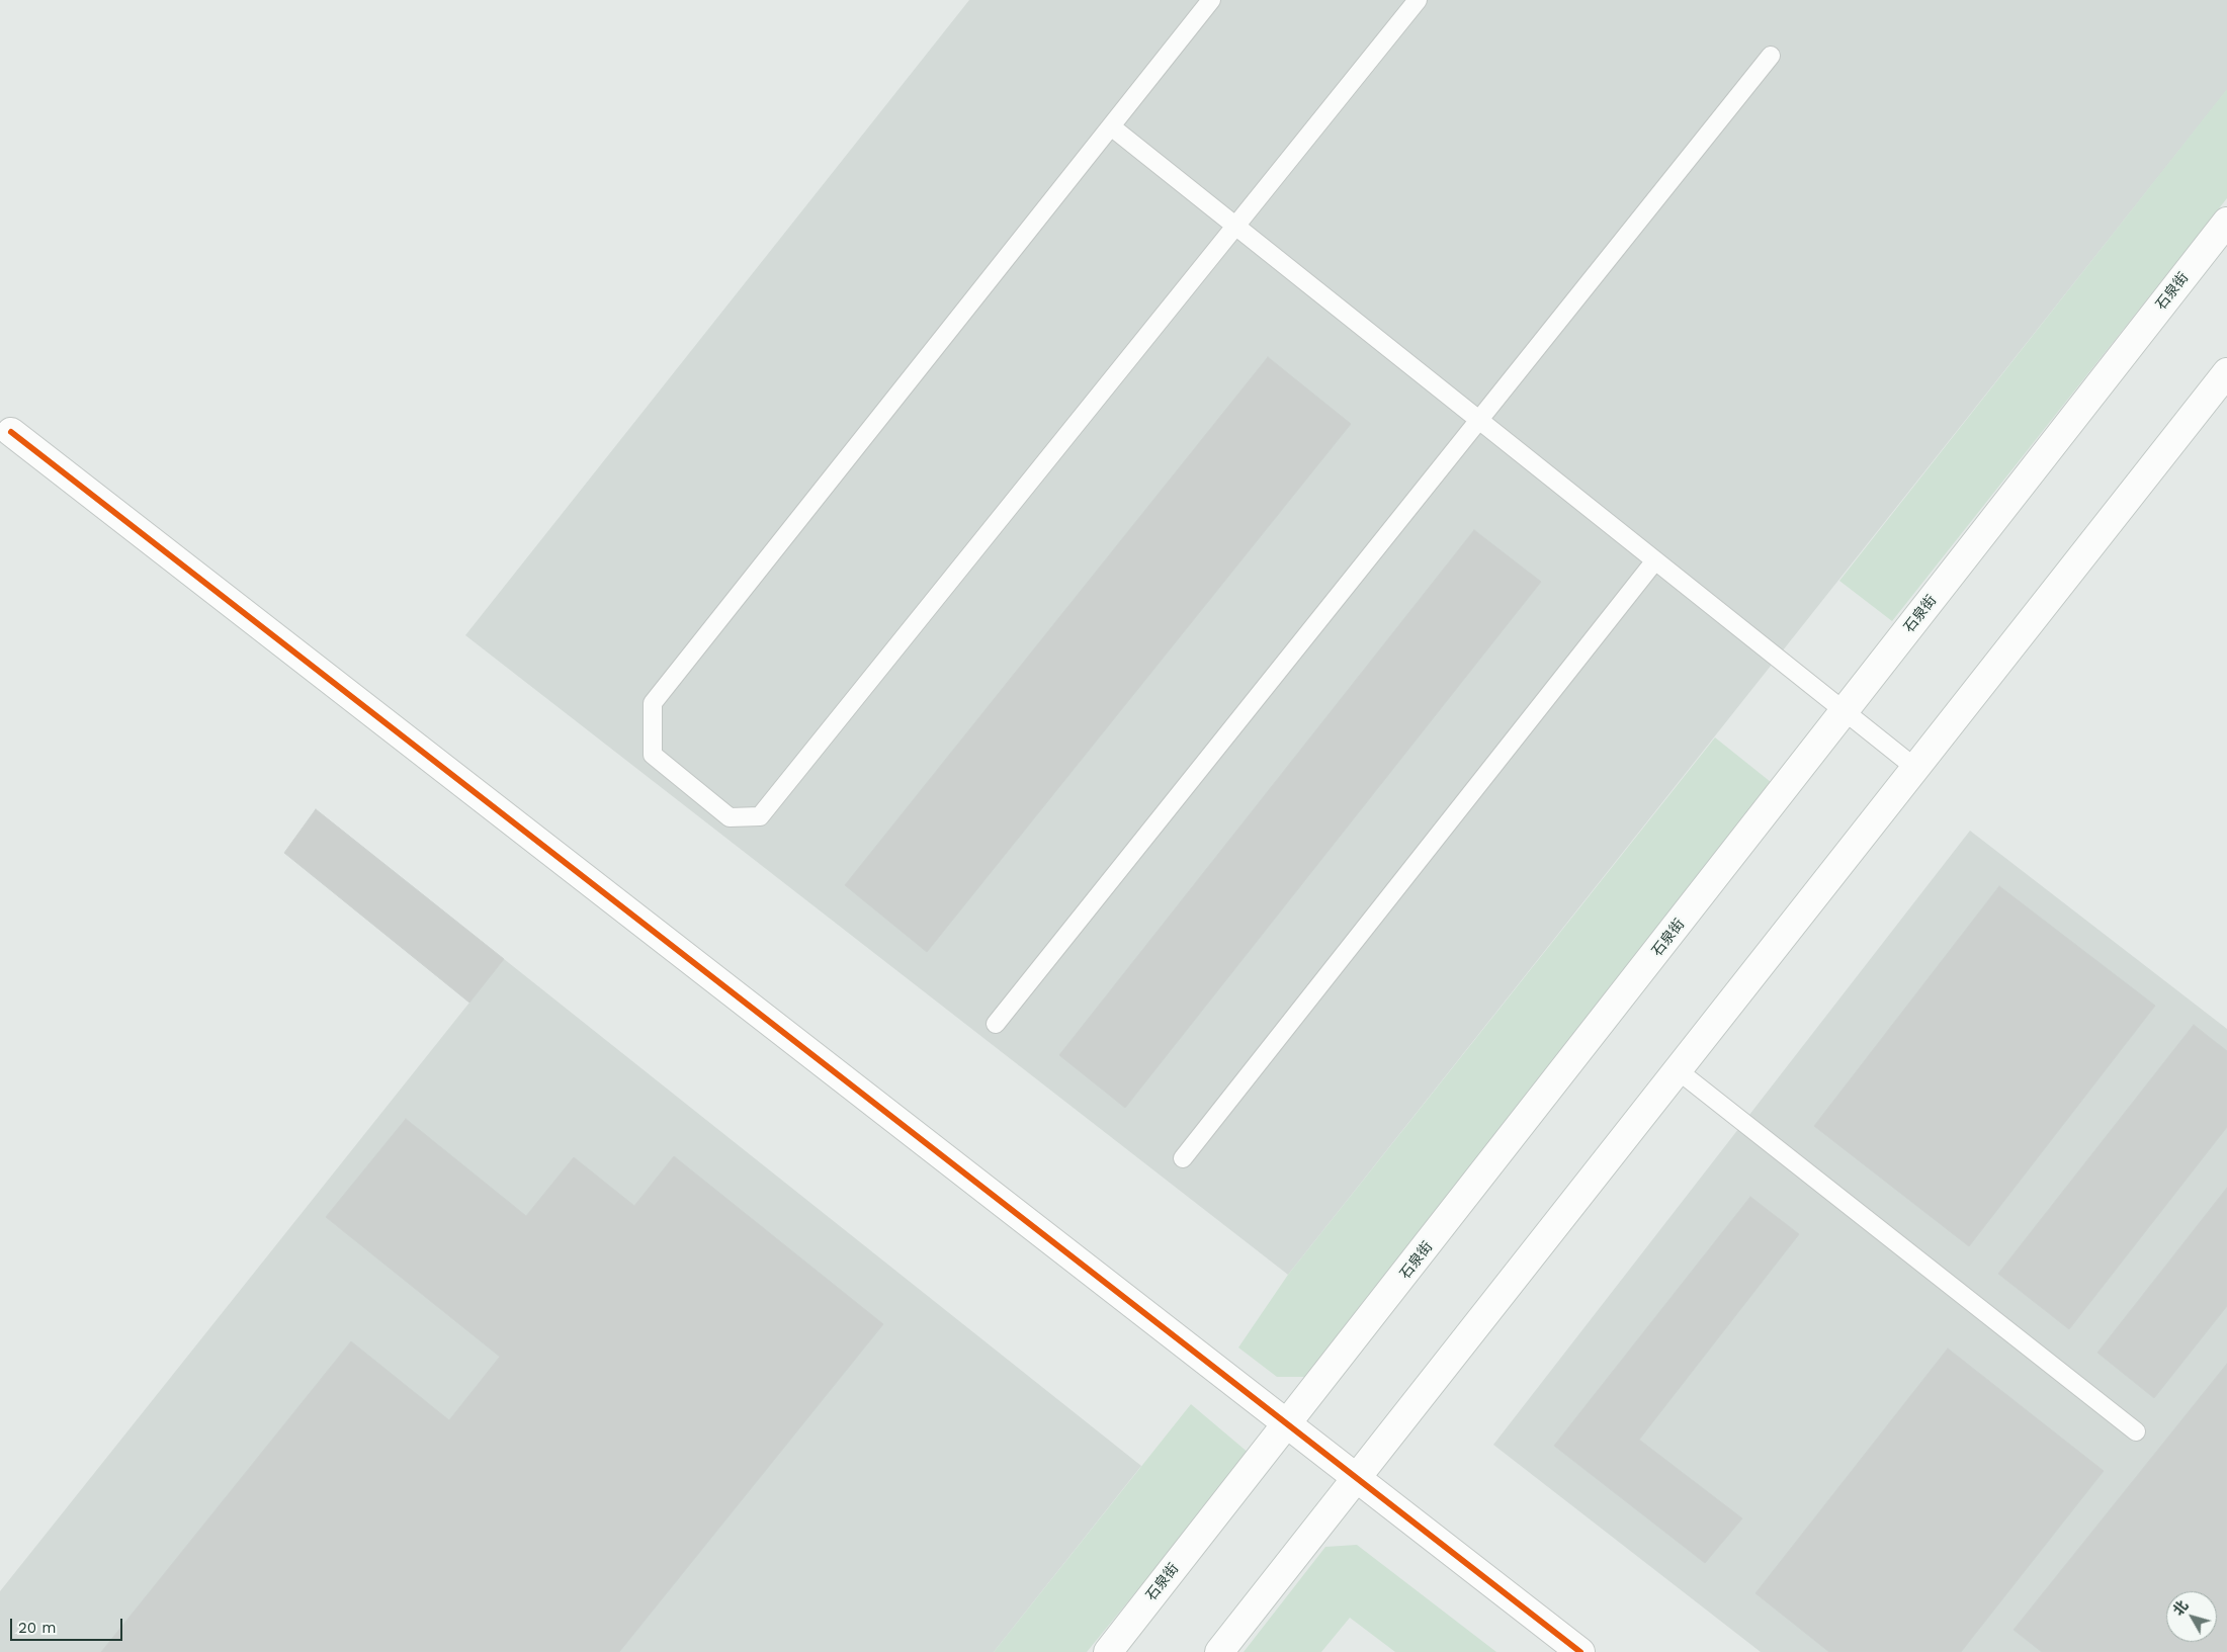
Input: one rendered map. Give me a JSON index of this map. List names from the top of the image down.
{
  "streets": {
    "main road": ["石泉街"]
  },
  "scale_bar": "20 m",
  "north": "top left"
}
